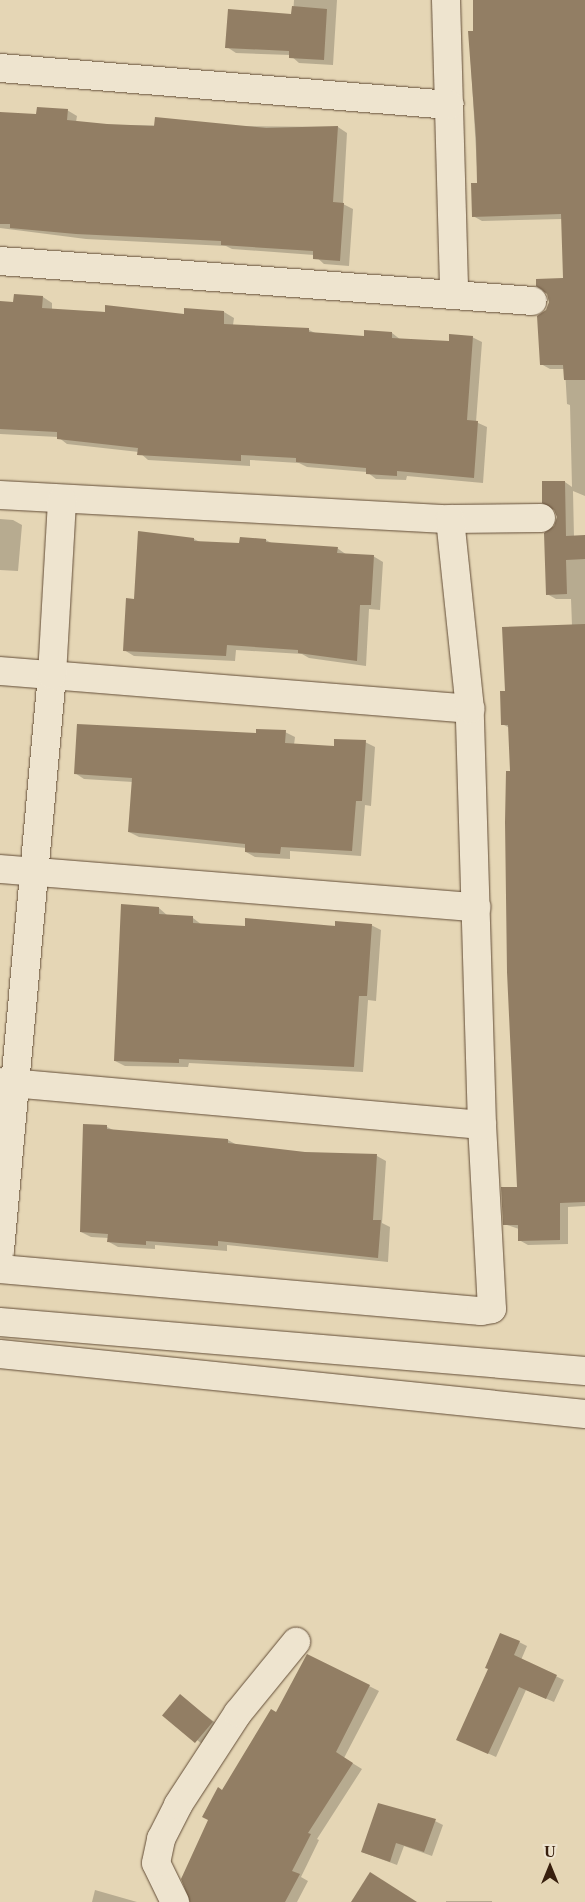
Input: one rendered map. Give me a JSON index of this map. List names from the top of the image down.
{
  "north": "top"
}
